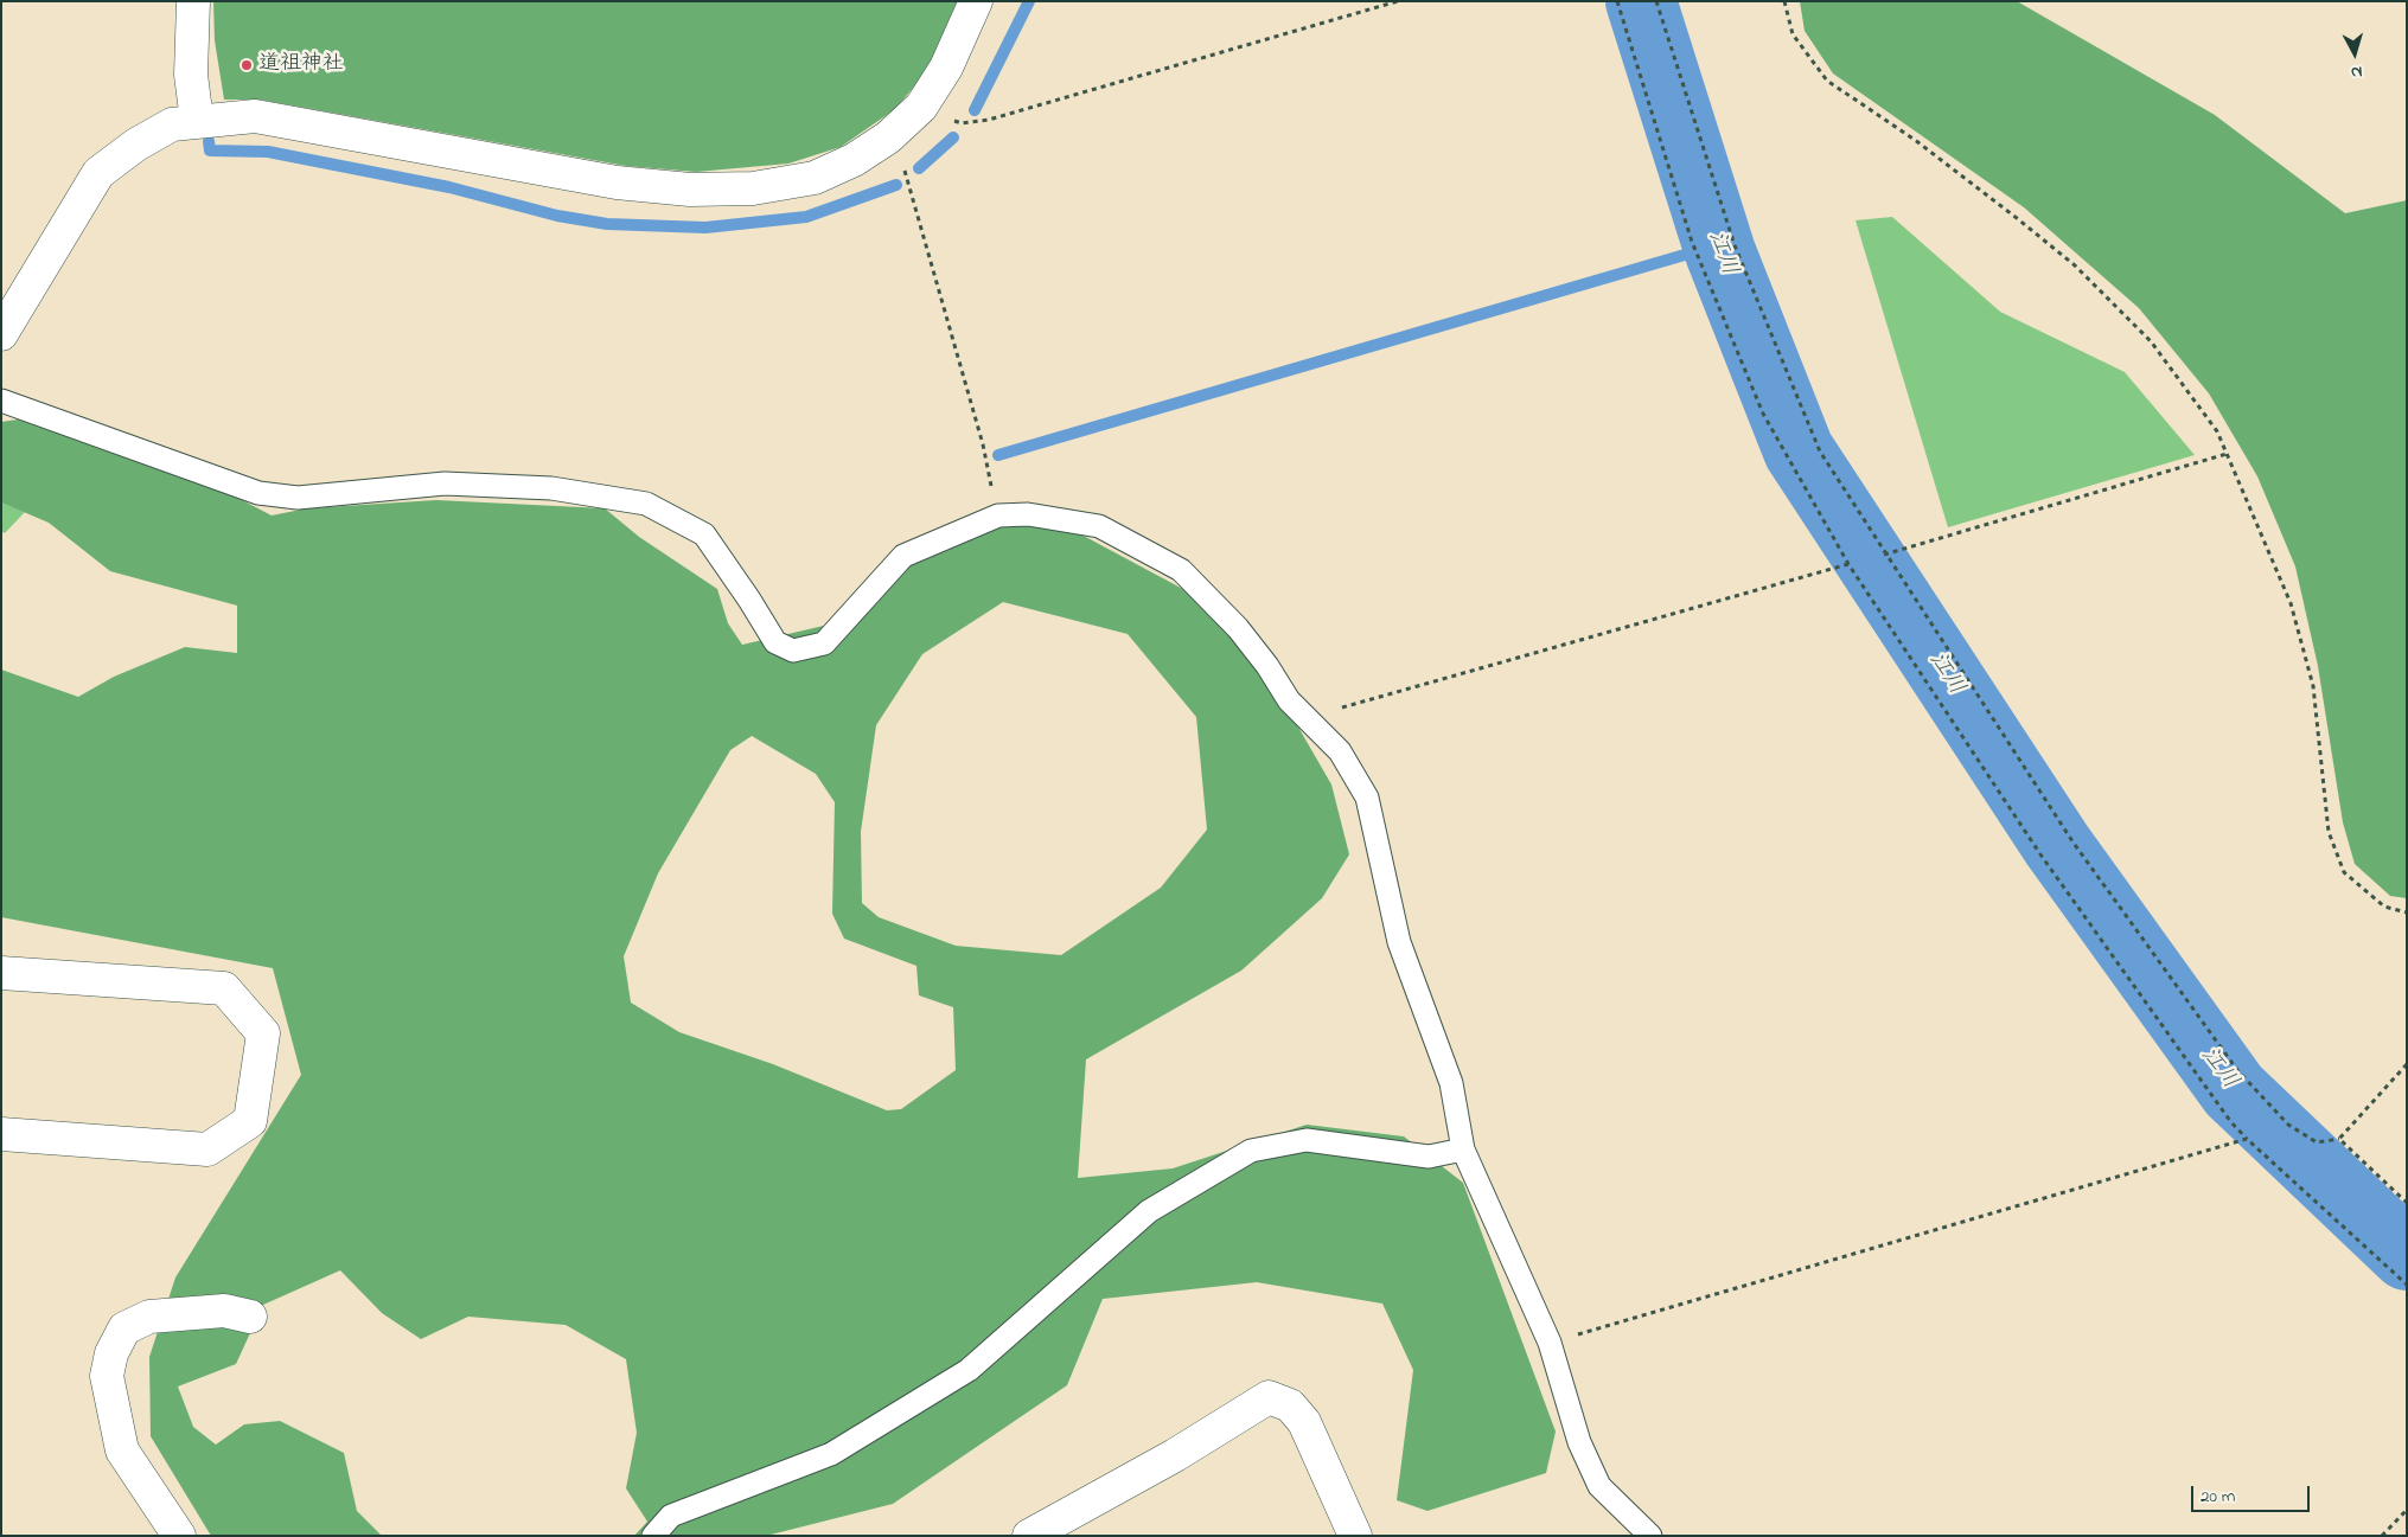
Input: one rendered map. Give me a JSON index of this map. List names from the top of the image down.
{
  "water": ["江川"],
  "places": ["道祖神社"],
  "scale_bar": "20 m",
  "north": "bottom"
}
